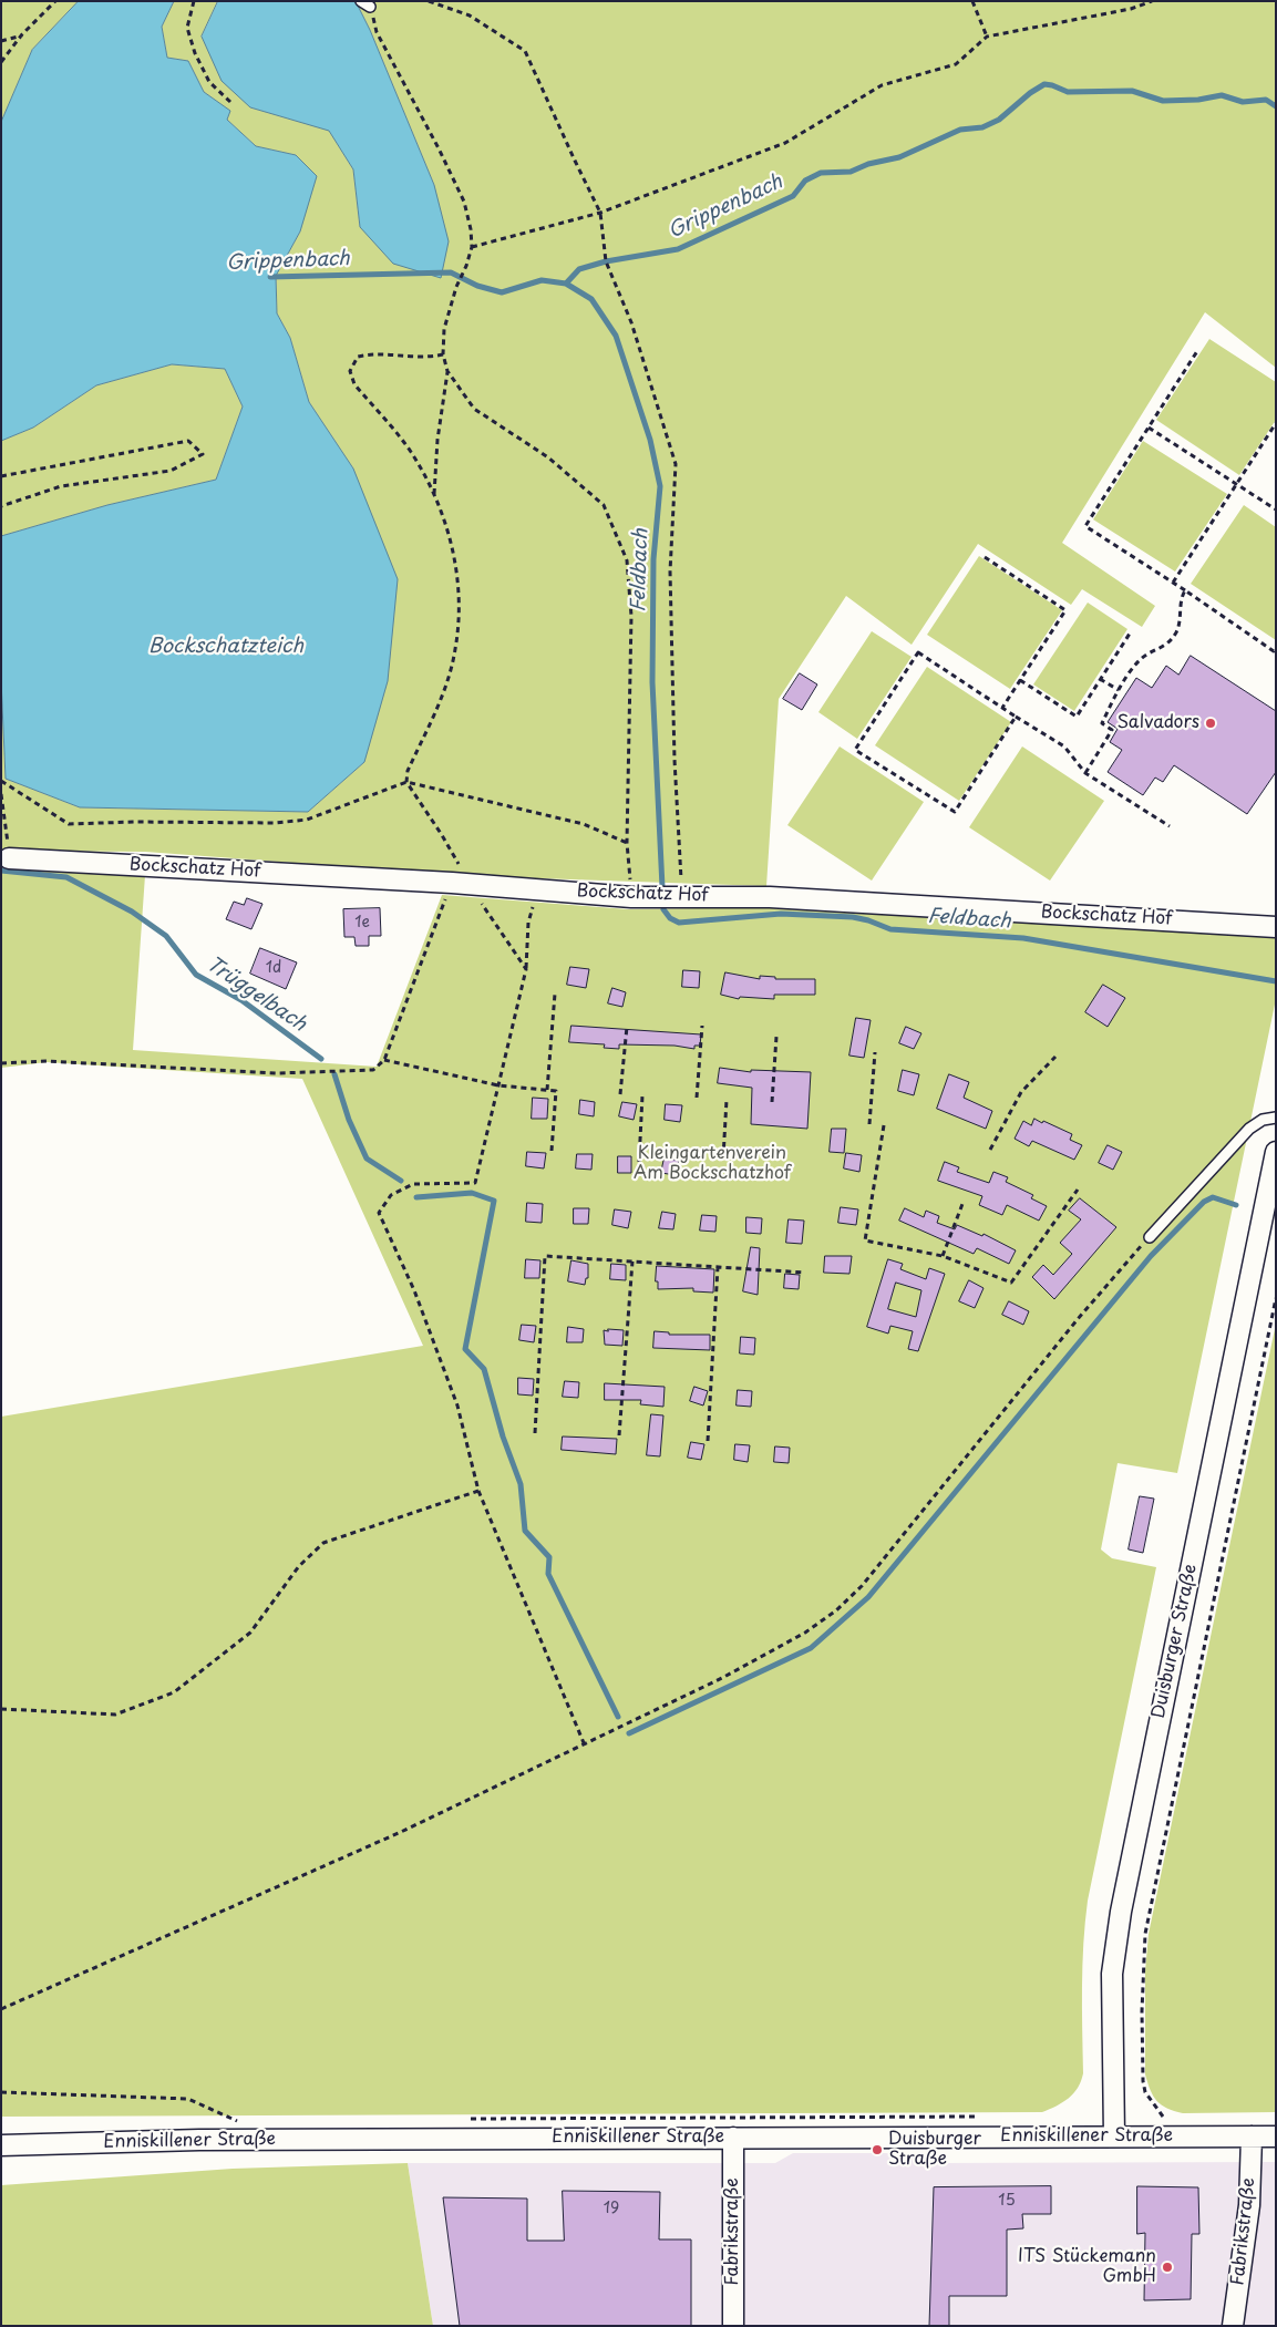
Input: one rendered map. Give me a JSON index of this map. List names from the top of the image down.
{
  "streets": {
    "street": [
      "Bockschatz Hof",
      "Duisburger Straße",
      "Enniskillener Straße",
      "Fabrikstraße"
    ]
  },
  "crossings": [
    ["Duisburger Straße", "Enniskillener Straße"],
    ["Enniskillener Straße", "Fabrikstraße"]
  ],
  "water": [
    "Grippenbach",
    "Feldbach",
    "Bockschatzteich",
    "Trüggelbach"
  ],
  "parks": ["Kleingartenverein Am Bockschatzhof"],
  "places": ["Salvadors", "Duisburger Straße", "ITS Stückemann GmbH"],
  "house_numbers": [
    "1e",
    "1d",
    "15",
    "19"
  ]
}
